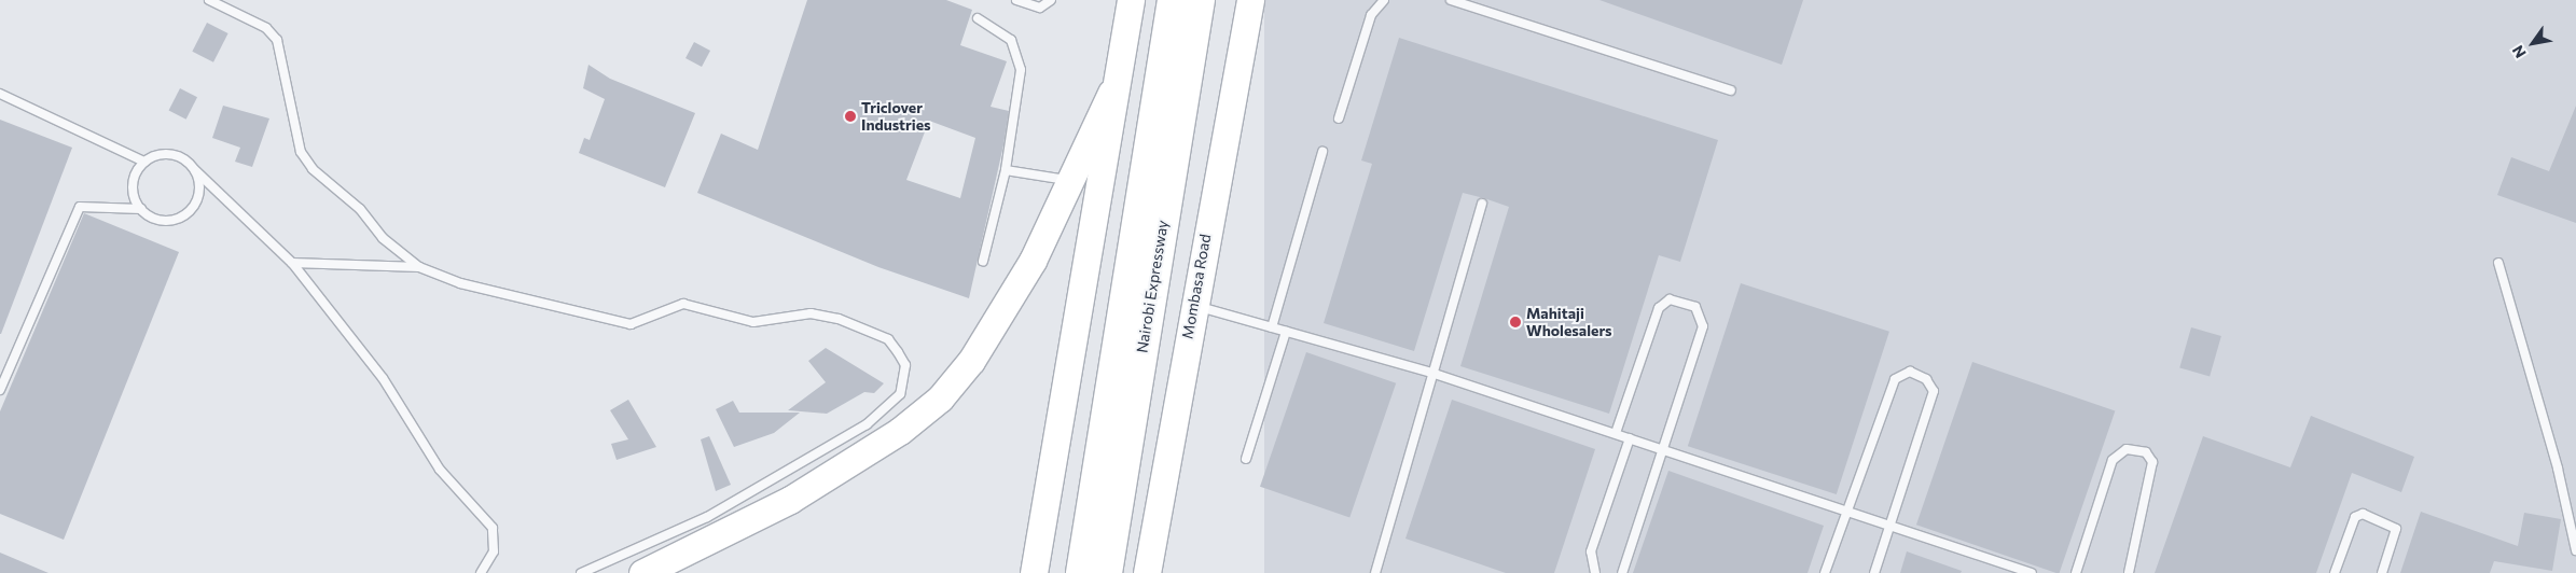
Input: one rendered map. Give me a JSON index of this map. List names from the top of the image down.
{
  "streets": {
    "highway": ["Nairobi Expressway", "Mombasa Road"]
  },
  "places": ["Triclover Industries", "Mahitaji Wholesalers"],
  "north": "bottom left"
}
